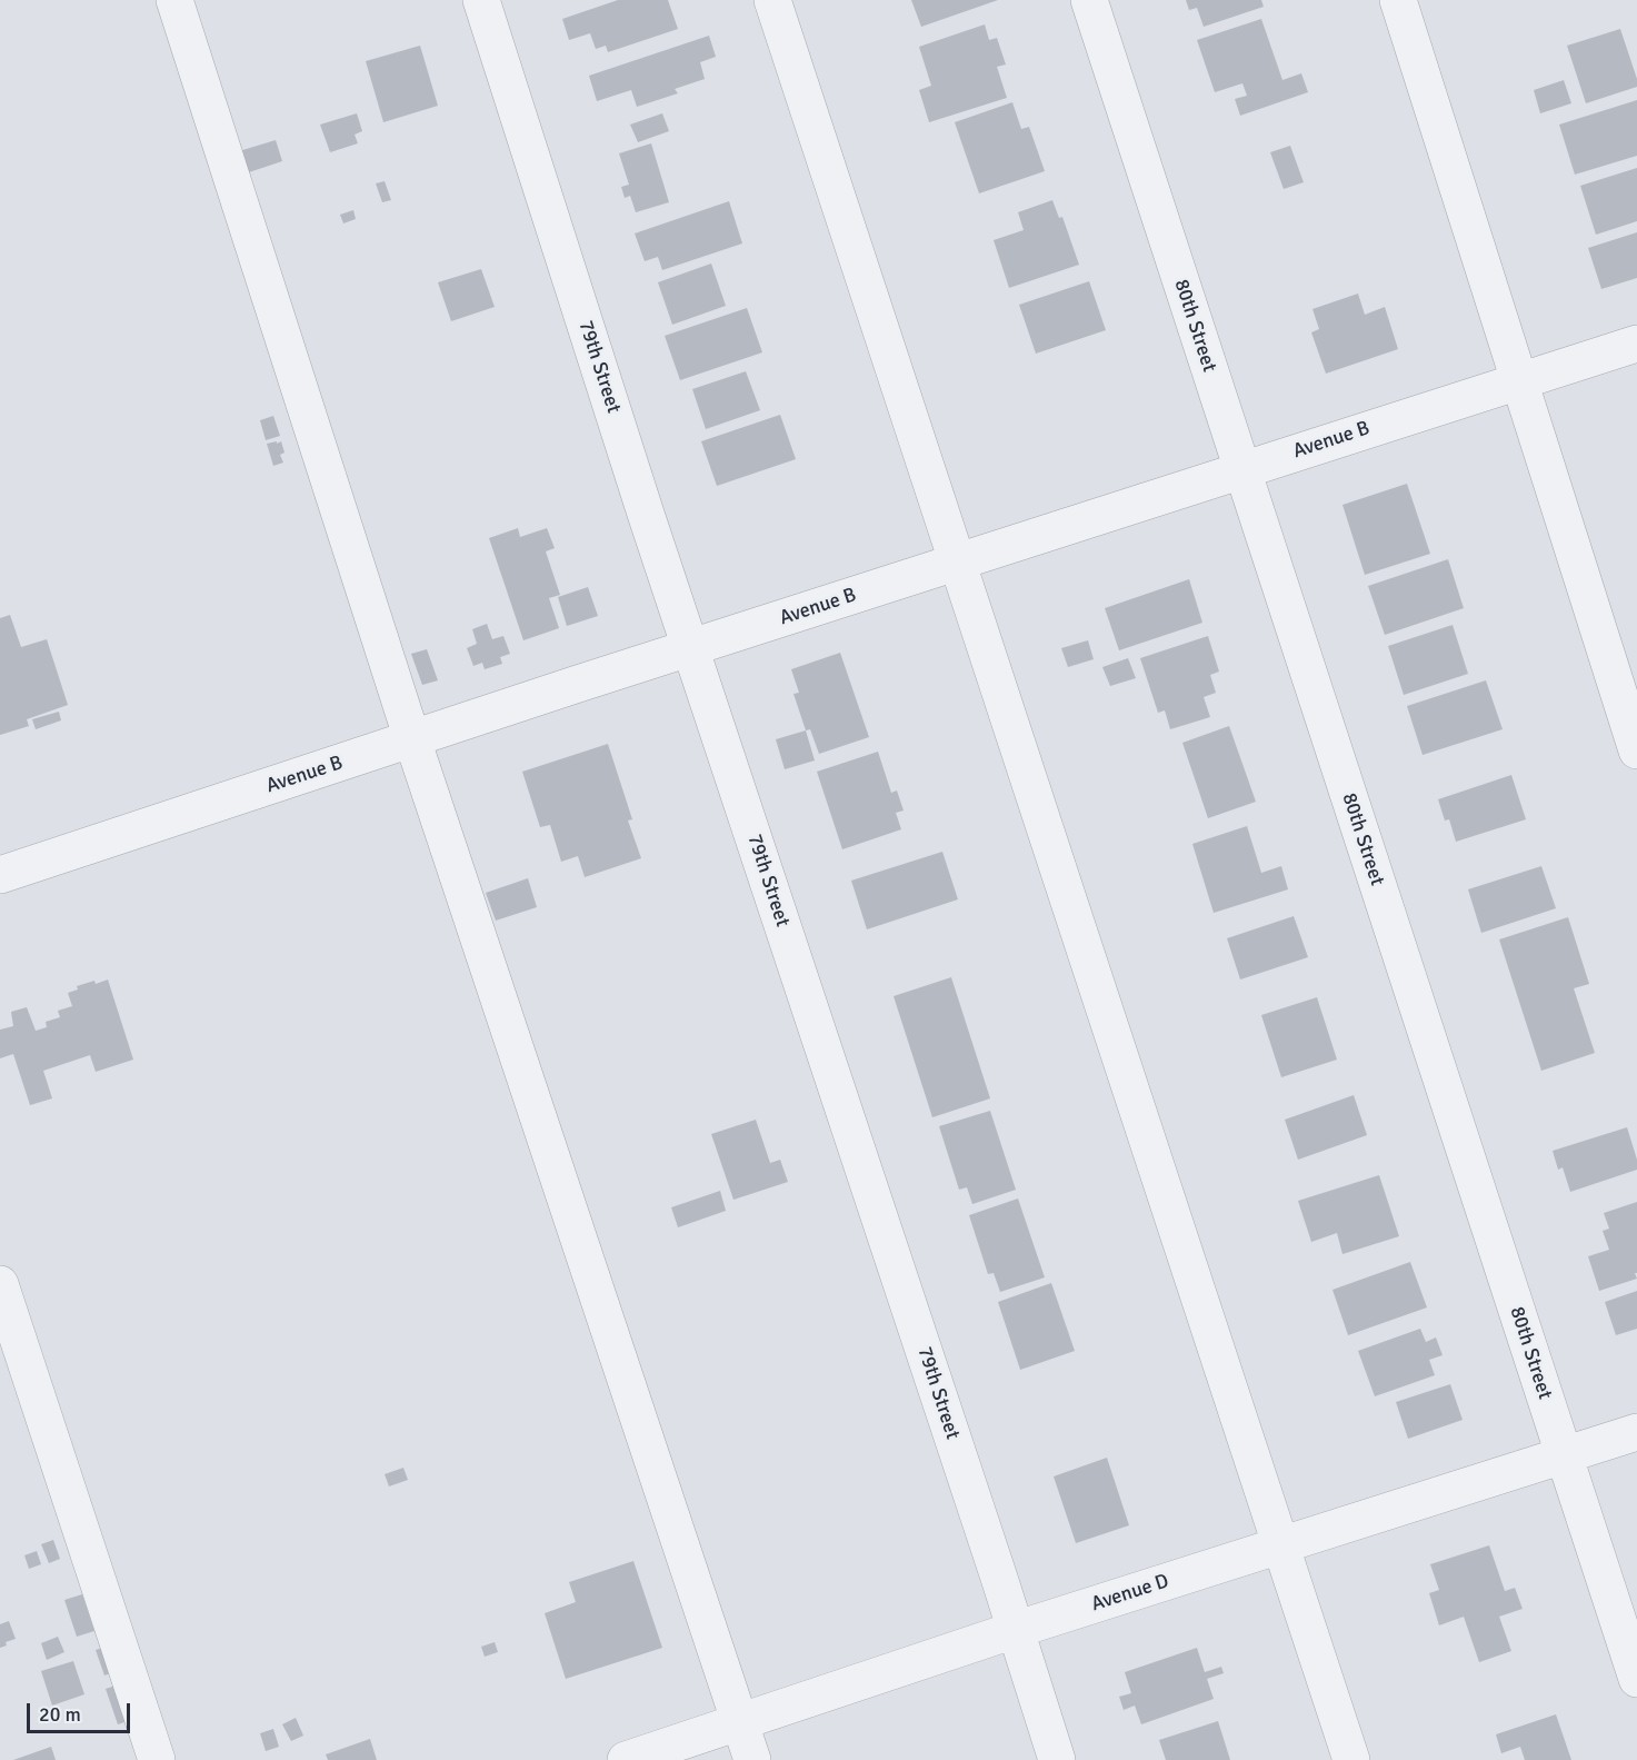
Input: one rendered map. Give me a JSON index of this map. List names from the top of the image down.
{
  "streets": {
    "street": [
      "80th Street",
      "79th Street",
      "Avenue B",
      "Avenue D"
    ]
  },
  "crossings": [
    ["80th Street", "Avenue B"],
    ["80th Street", "Avenue D"],
    ["79th Street", "Avenue B"],
    ["79th Street", "Avenue D"]
  ],
  "scale_bar": "20 m"
}
